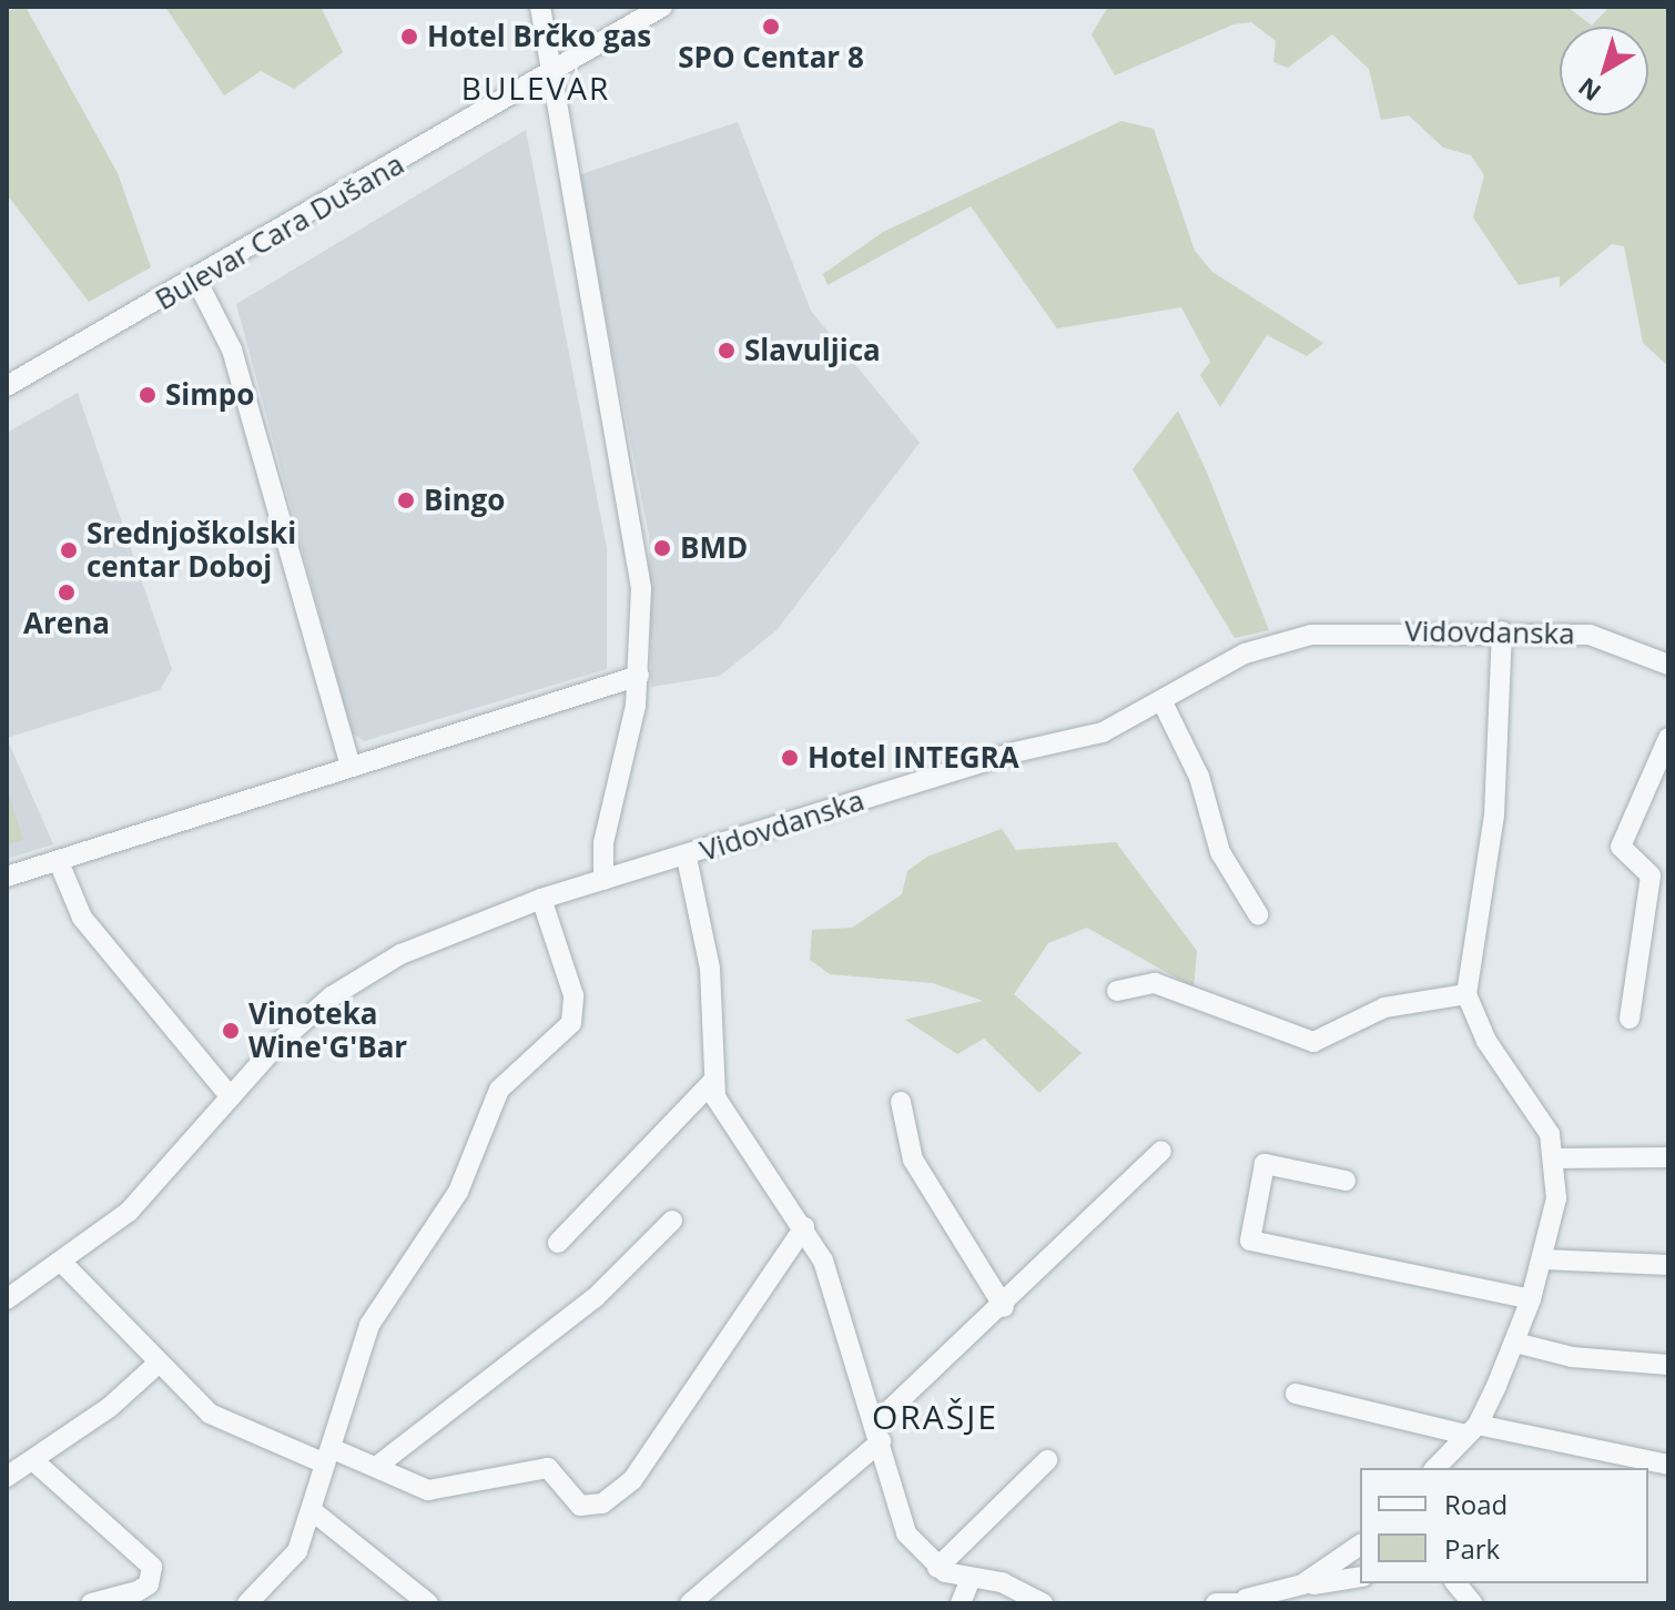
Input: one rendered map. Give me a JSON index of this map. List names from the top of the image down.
{
  "streets": {
    "street": ["Bulevar Cara Dušana", "Vidovdanska"]
  },
  "districts": ["BULEVAR", "ORAŠJE"],
  "places": [
    "SPO Centar 8",
    "Hotel Brčko gas",
    "Slavuljica",
    "Simpo",
    "Bingo",
    "BMD",
    "Srednjoškolski centar Doboj",
    "Arena",
    "Hotel INTEGRA",
    "Vinoteka Wine'G'Bar"
  ],
  "legend": ["Road", "Park"],
  "north": "bottom left"
}
